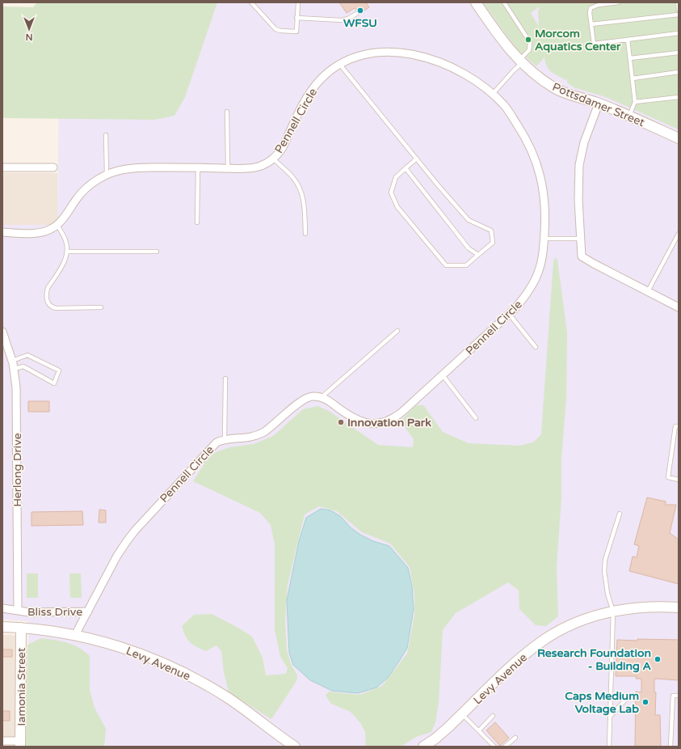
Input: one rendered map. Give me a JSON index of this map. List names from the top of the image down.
{
  "streets": {
    "street": [
      "Pottsdamer Street",
      "Pennell Circle",
      "Herlong Drive",
      "Bliss Drive",
      "Levy Avenue",
      "Iamonia Street"
    ]
  },
  "crossings": [
    ["Pennell Circle", "Bliss Drive"],
    ["Pennell Circle", "Levy Avenue"],
    ["Herlong Drive", "Bliss Drive"],
    ["Levy Avenue", "Iamonia Street"]
  ],
  "places": [
    "WFSU",
    "Morcom Aquatics Center",
    "Innovation Park",
    "Research Foundation - Building A",
    "Caps Medium Voltage Lab"
  ],
  "north": "bottom"
}
